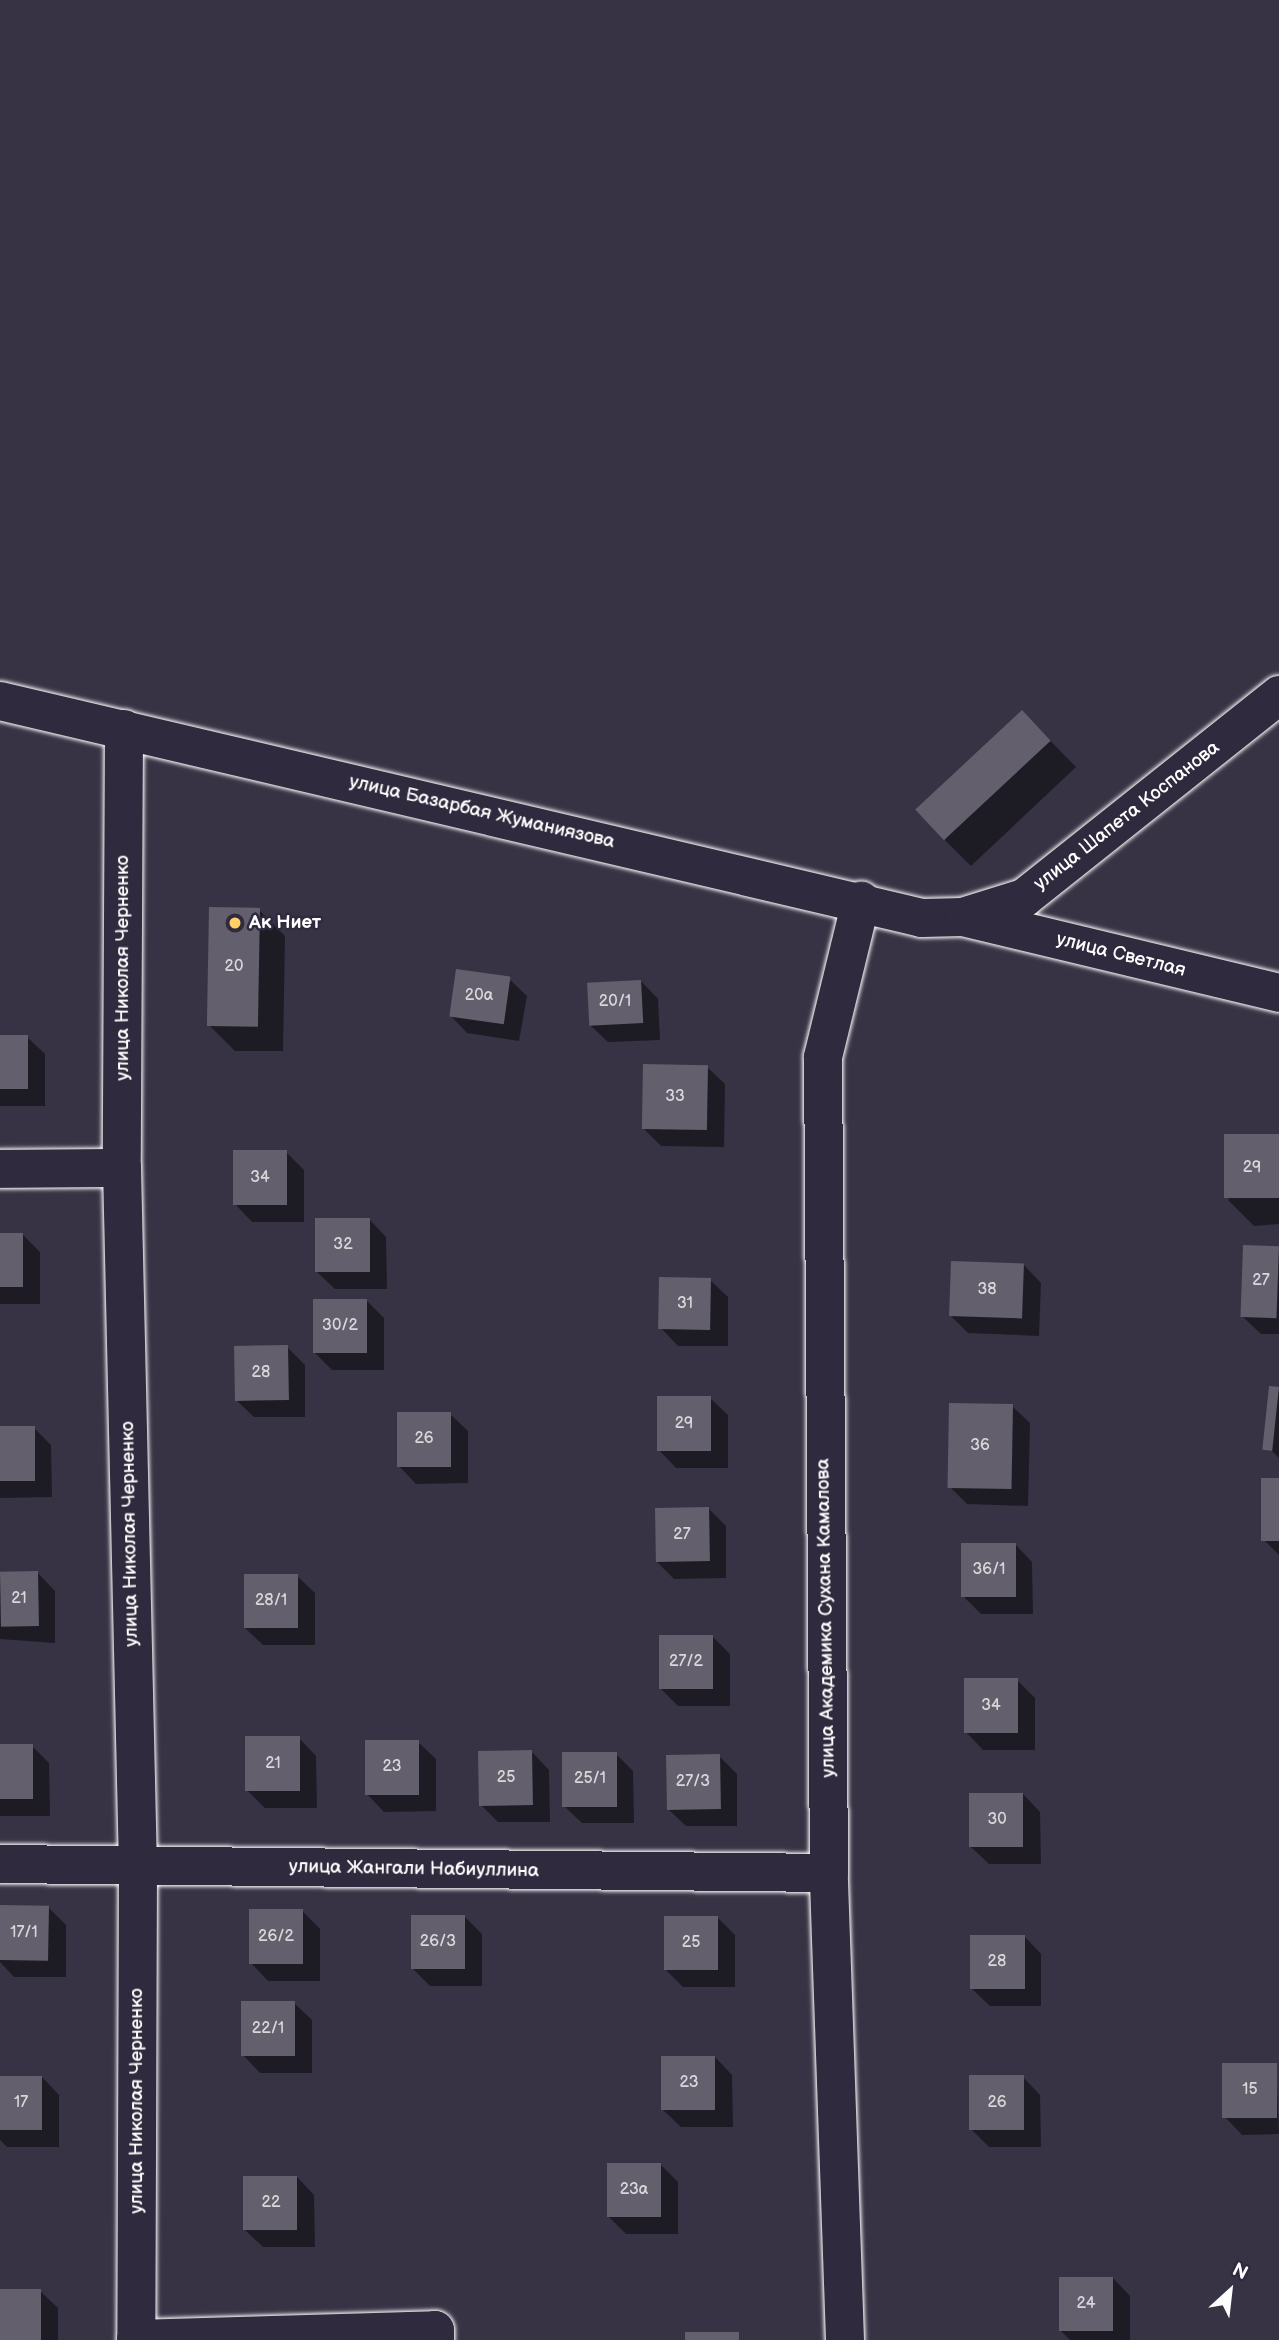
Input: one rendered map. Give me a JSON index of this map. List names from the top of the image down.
{
  "streets": {
    "street": [
      "улица Базарбая Жуманиязова",
      "улица Шапета Коспанова",
      "улица Светлая",
      "улица Николая Черненко",
      "улица Академика Сухана Камалова",
      "улица Жангали Набиуллина"
    ]
  },
  "crossings": [
    ["улица Базарбая Жуманиязова", "улица Шапета Коспанова"],
    ["улица Базарбая Жуманиязова", "улица Светлая"],
    ["улица Базарбая Жуманиязова", "улица Николая Черненко"],
    ["улица Базарбая Жуманиязова", "улица Академика Сухана Камалова"],
    ["улица Шапета Коспанова", "улица Светлая"],
    ["улица Николая Черненко", "улица Жангали Набиуллина"],
    ["улица Академика Сухана Камалова", "улица Жангали Набиуллина"]
  ],
  "places": ["Ак Ниет"],
  "house_numbers": [
    "20",
    "20а",
    "20/1",
    "33",
    "29",
    "34",
    "32",
    "27",
    "38",
    "31",
    "30/2",
    "28",
    "29",
    "26",
    "36",
    "27",
    "36/1",
    "21",
    "28/1",
    "27/2",
    "34",
    "21",
    "23",
    "25",
    "25/1",
    "27/3",
    "30",
    "17/1",
    "26/2",
    "26/3",
    "25",
    "28",
    "22/1",
    "23",
    "15",
    "17",
    "26",
    "23а",
    "22",
    "24"
  ],
  "north": "top right"
}
